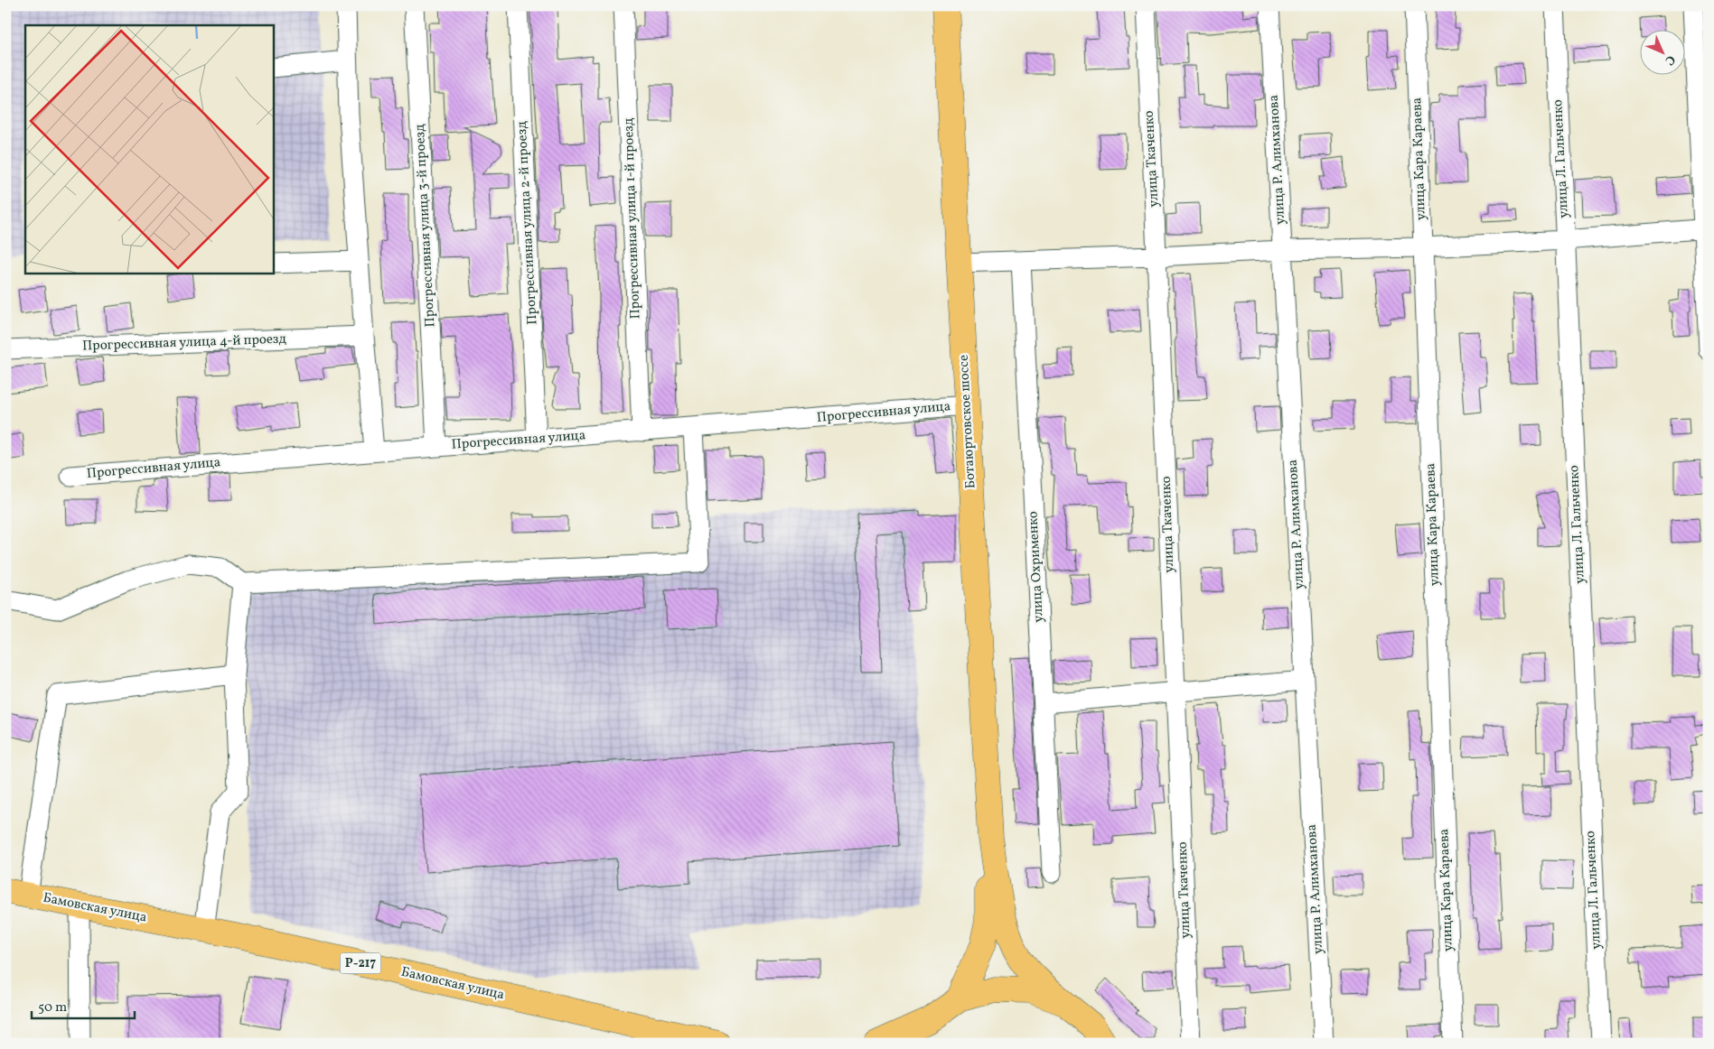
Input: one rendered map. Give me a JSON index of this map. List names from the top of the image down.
{
  "streets": {
    "main road": ["Ботаюртовское шоссе", "Бамовская улица", "Р-217"],
    "street": [
      "улица Ткаченко",
      "улица Кара Караева",
      "улица Л. Гальченко",
      "улица Р. Алимханова",
      "Прогрессивная улица 1-й проезд",
      "Прогрессивная улица 2-й проезд",
      "Прогрессивная улица 3-й проезд",
      "Прогрессивная улица 4-й проезд",
      "Прогрессивная улица",
      "улица Охрименко"
    ]
  },
  "crossings": [
    ["Прогрессивная улица 1-й проезд", "Прогрессивная улица"],
    ["Прогрессивная улица 2-й проезд", "Прогрессивная улица"],
    ["Прогрессивная улица 3-й проезд", "Прогрессивная улица"],
    ["Прогрессивная улица", "Ботаюртовское шоссе"]
  ],
  "scale_bar": "50 m",
  "north": "bottom right"
}
